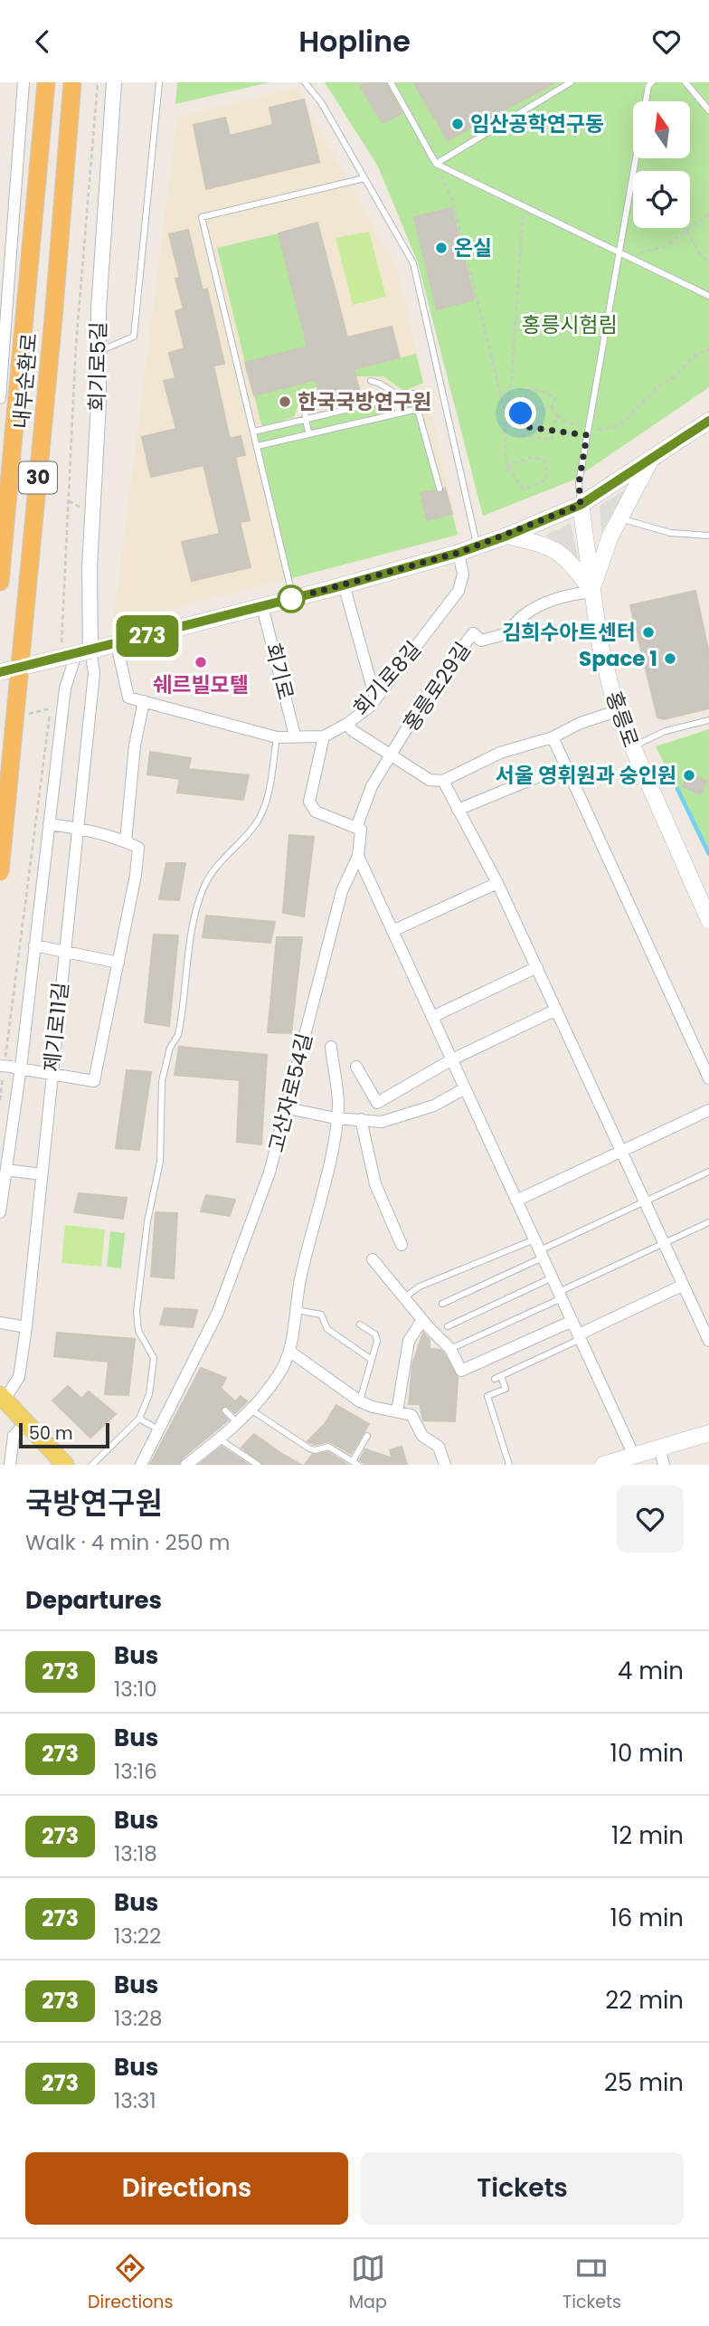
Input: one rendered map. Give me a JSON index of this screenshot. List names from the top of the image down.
{
  "streets": {
    "highway": ["내부순환로", "30"],
    "main road": ["홍릉로"],
    "street": [
      "회기로5길",
      "회기로",
      "회기로8길",
      "홍릉로29길",
      "제기로11길",
      "고산자로54길"
    ]
  },
  "crossings": [
    ["회기로5길", "제기로11길"],
    ["홍릉로29길", "홍릉로"],
    ["홍릉로29길", "고산자로54길"]
  ],
  "parks": ["홍릉시험림"],
  "places": [
    "임산공학연구동",
    "온실",
    "한국국방연구원",
    "김희수아트센터",
    "Space 1",
    "쉐르빌모텔",
    "서울 영휘원과 숭인원"
  ],
  "lines": ["bus line 273"],
  "scale_bar": "50 m",
  "north": "top",
  "page": {
    "header": "Hopline",
    "on_map": "273",
    "scale": "50 m",
    "heading": [
      ["국방연구원", "Walk · 4 min · 250 m"],
      "Departures"
    ],
    "list": [
      {
        "mark": "273",
        "name": "Bus",
        "note": "13:10",
        "value": "4 min"
      },
      {
        "mark": "273",
        "name": "Bus",
        "note": "13:16",
        "value": "10 min"
      },
      {
        "mark": "273",
        "name": "Bus",
        "note": "13:18",
        "value": "12 min"
      },
      {
        "mark": "273",
        "name": "Bus",
        "note": "13:22",
        "value": "16 min"
      },
      {
        "mark": "273",
        "name": "Bus",
        "note": "13:28",
        "value": "22 min"
      },
      {
        "mark": "273",
        "name": "Bus",
        "note": "13:31",
        "value": "25 min"
      }
    ],
    "buttons": ["Directions", "Tickets"],
    "tabs": ["Directions", "Map", "Tickets"]
  }
}
